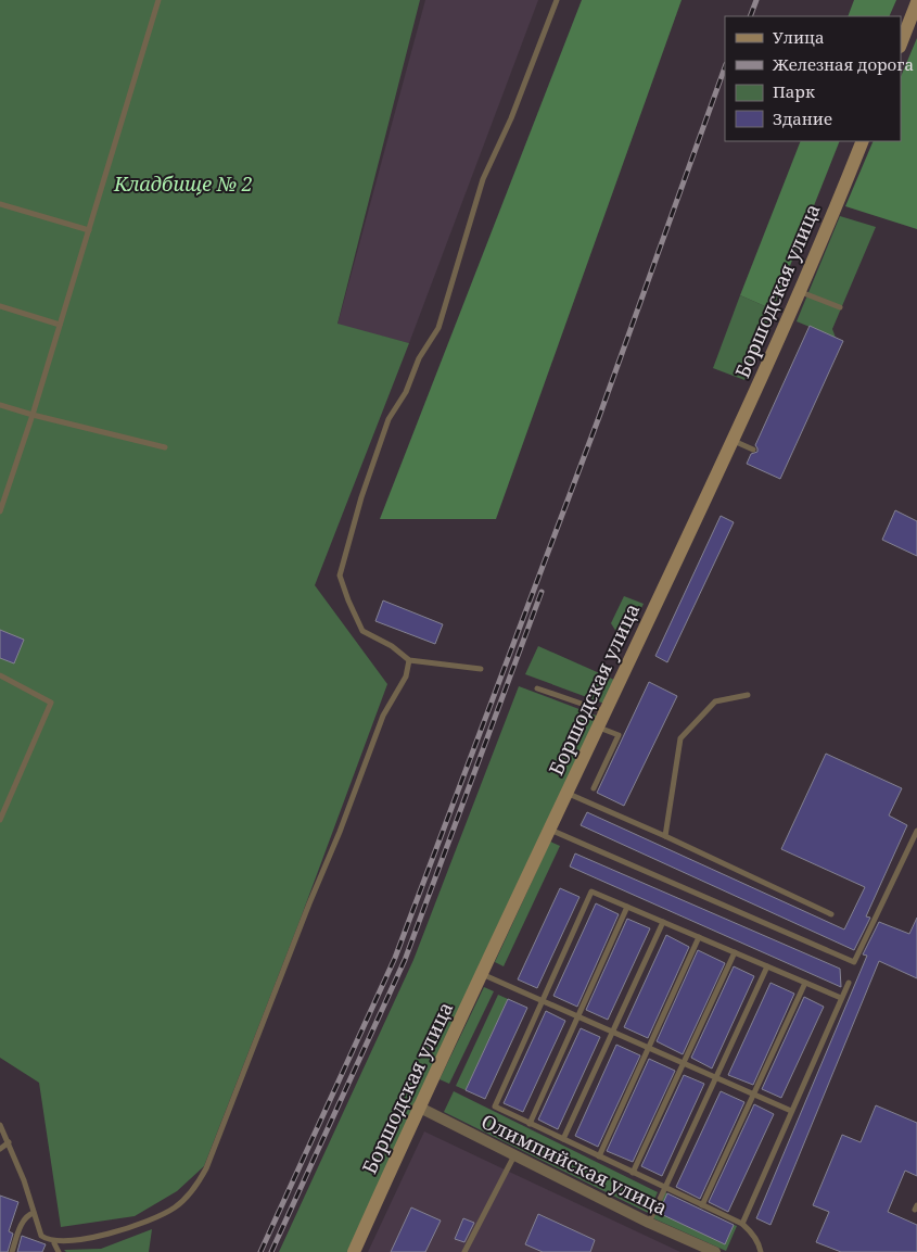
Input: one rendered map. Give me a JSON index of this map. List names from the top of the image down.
{
  "streets": {
    "street": ["Боршодская улица", "Олимпийская улица"]
  },
  "crossings": [
    ["Боршодская улица", "Олимпийская улица"]
  ],
  "parks": ["Кладбище № 2"],
  "legend": [
    "Улица",
    "Железная дорога",
    "Парк",
    "Здание"
  ]
}
